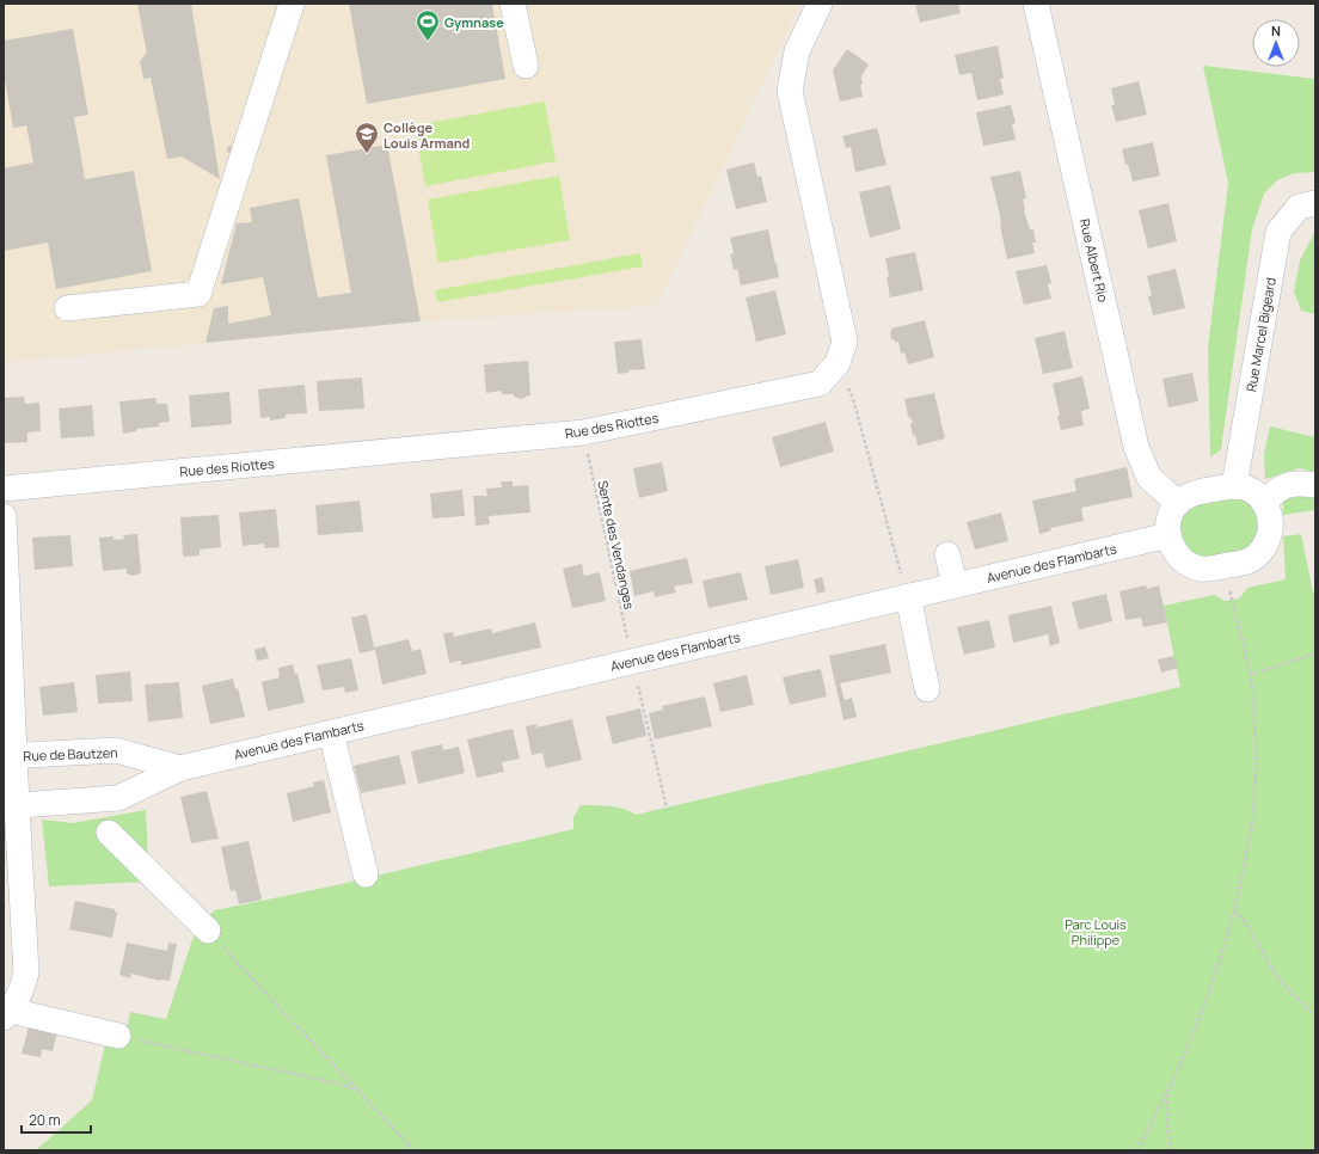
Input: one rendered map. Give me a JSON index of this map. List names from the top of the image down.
{
  "streets": {
    "street": [
      "Rue Albert Rio",
      "Rue Marcel Bigeard",
      "Rue des Riottes",
      "Avenue des Flambarts",
      "Rue de Bautzen"
    ],
    "path": ["Sente des Vendanges"]
  },
  "crossings": [
    ["Rue Albert Rio", "Rue Marcel Bigeard"],
    ["Rue Albert Rio", "Avenue des Flambarts"],
    ["Rue Marcel Bigeard", "Avenue des Flambarts"],
    ["Rue des Riottes", "Sente des Vendanges"],
    ["Sente des Vendanges", "Avenue des Flambarts"],
    ["Avenue des Flambarts", "Rue de Bautzen"]
  ],
  "parks": ["Parc Louis Philippe"],
  "places": {
    "sports": ["Gymnase"],
    "school or university": ["Collège Louis Armand"]
  },
  "scale_bar": "20 m",
  "north": "top"
}
